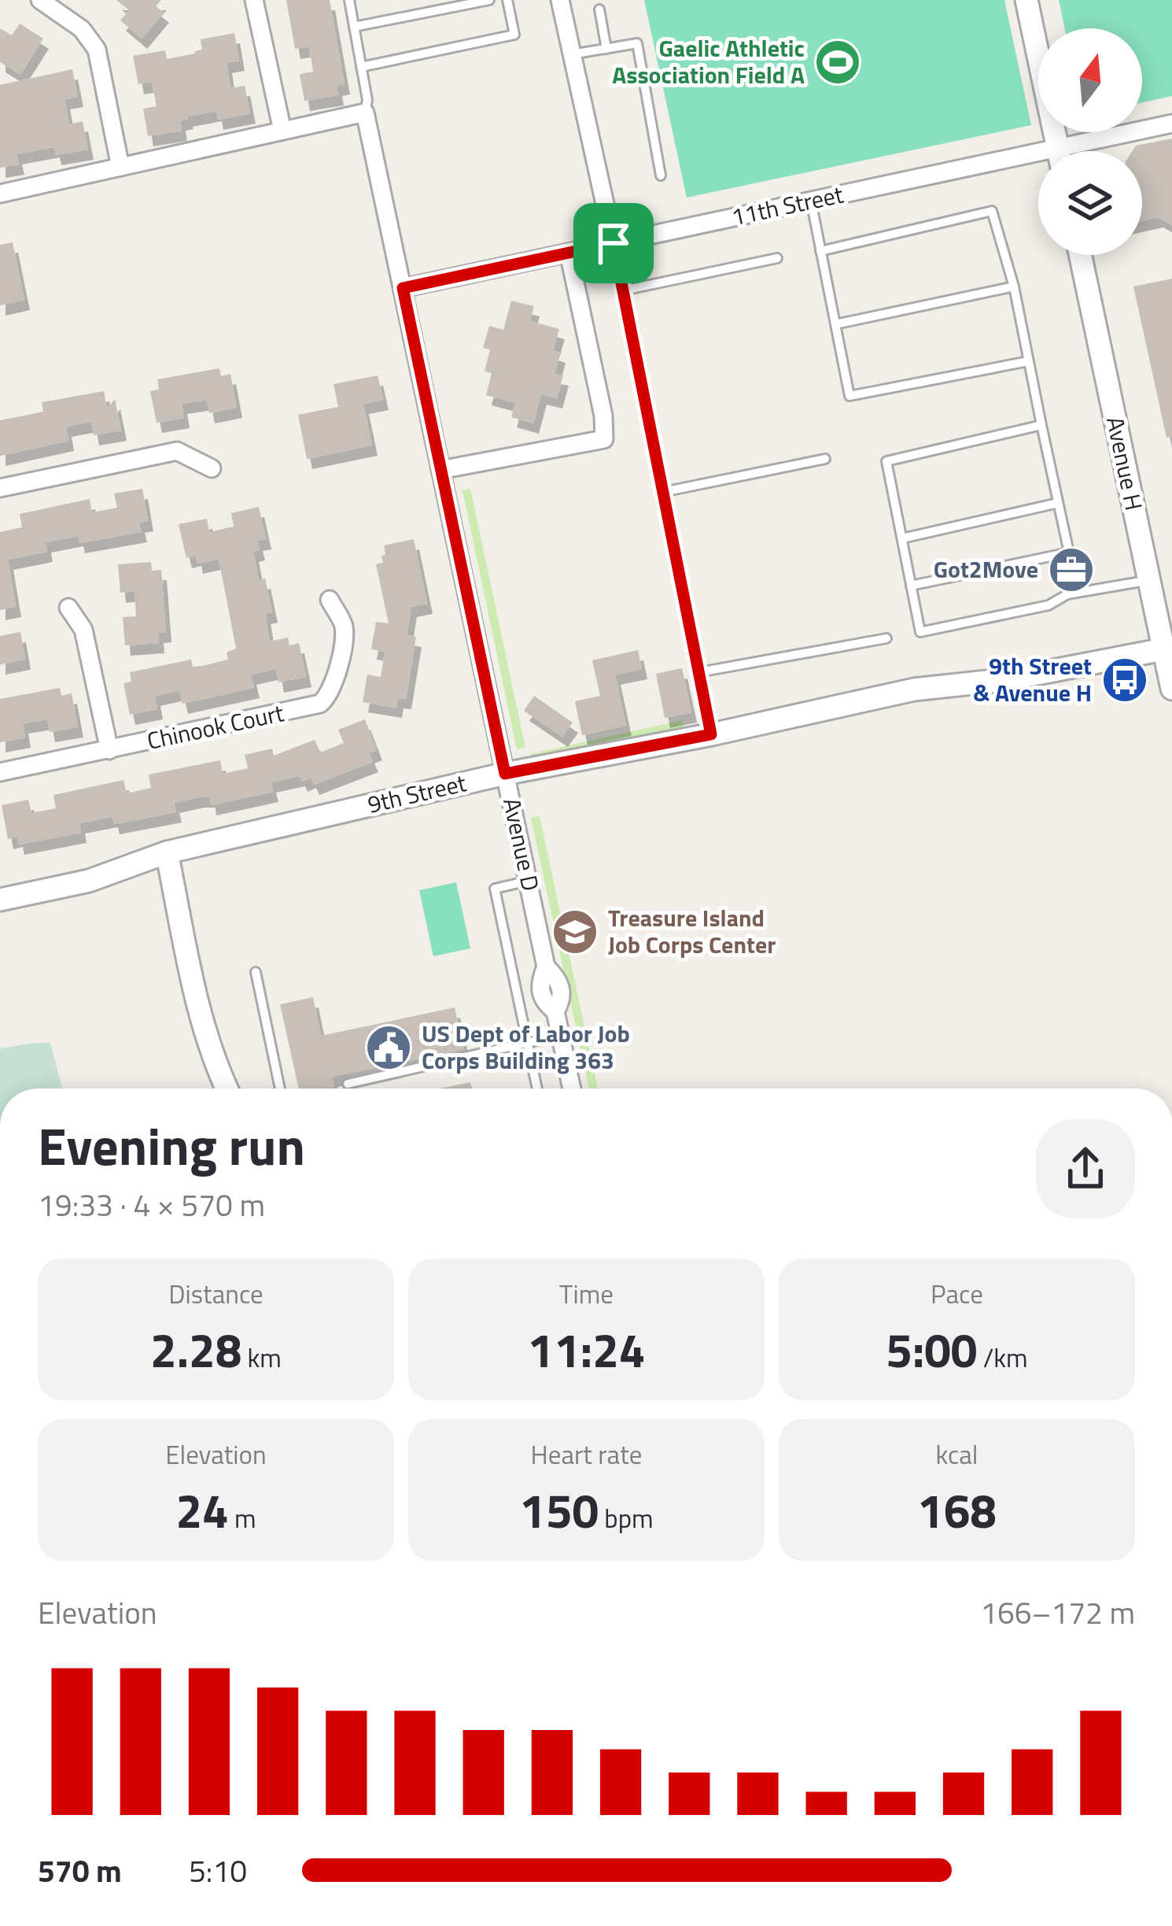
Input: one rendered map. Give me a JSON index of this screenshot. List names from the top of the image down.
{
  "streets": {
    "street": [
      "11th Street",
      "Avenue H",
      "Chinook Court",
      "9th Street",
      "Avenue D"
    ]
  },
  "crossings": [
    ["11th Street", "Avenue D"],
    ["Avenue H", "9th Street"],
    ["9th Street", "Avenue D"]
  ],
  "places": {
    "sports": ["Gaelic Athletic Association Field A"],
    "office": ["Got2Move"],
    "bus stop": ["9th Street & Avenue H"],
    "school or university": ["Treasure Island Job Corps Center"],
    "public building": ["US Dept of Labor Job Corps Building 363"]
  },
  "north": "top",
  "page": {
    "heading": ["Evening run", "19:33 · 4 × 570 m"],
    "stats": [
      ["Distance", "2.28 km"],
      ["Time", "11:24"],
      ["Pace", "5:00 /km"],
      ["Elevation", "24 m"],
      ["Heart rate", "150 bpm"],
      ["kcal", "168"]
    ],
    "chart": ["Elevation", "166–172 m"],
    "list": [
      {
        "name": "570 m",
        "note": "5:10"
      }
    ]
  }
}
